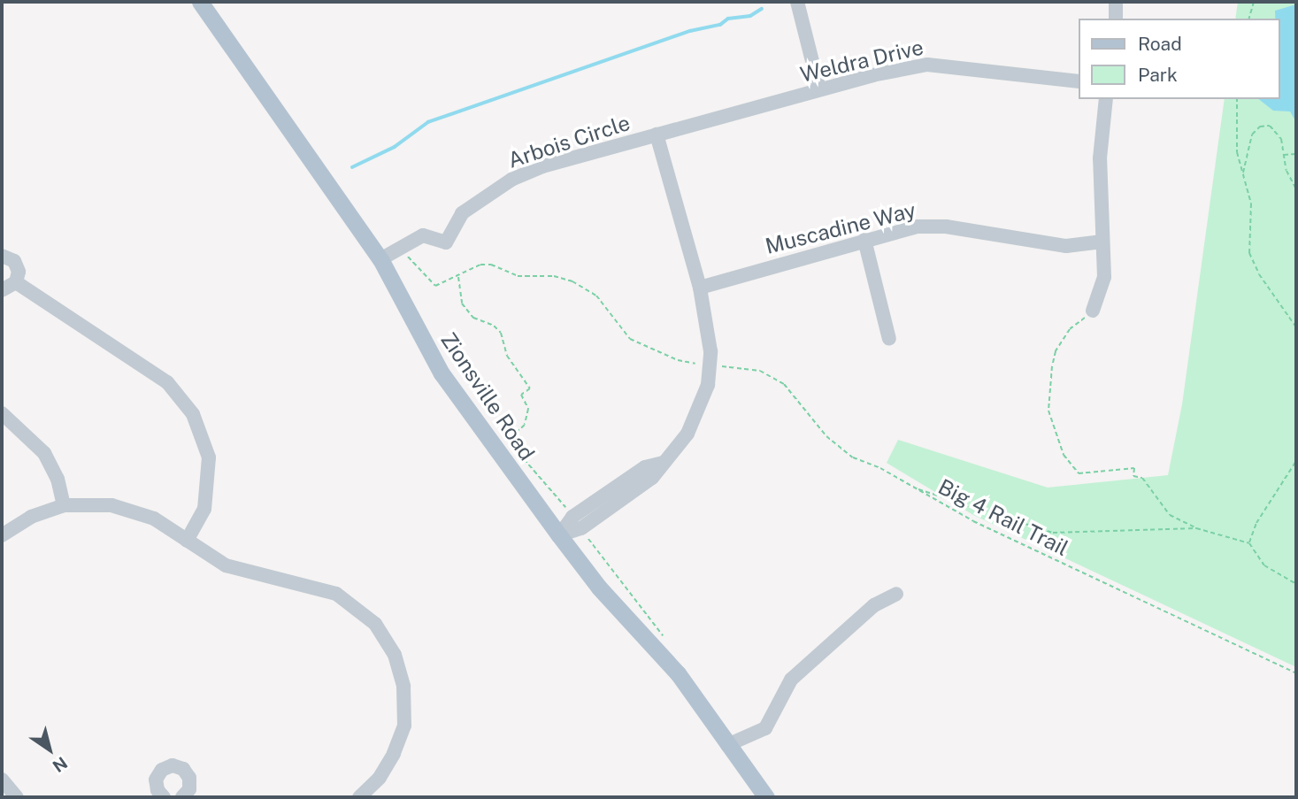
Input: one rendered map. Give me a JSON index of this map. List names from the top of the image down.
{
  "streets": {
    "main road": ["Zionsville Road"],
    "street": ["Weldra Drive", "Arbois Circle", "Muscadine Way"],
    "path": ["Big 4 Rail Trail"]
  },
  "crossings": [
    ["Weldra Drive", "Arbois Circle"]
  ],
  "legend": ["Road", "Park"],
  "north": "bottom right"
}
